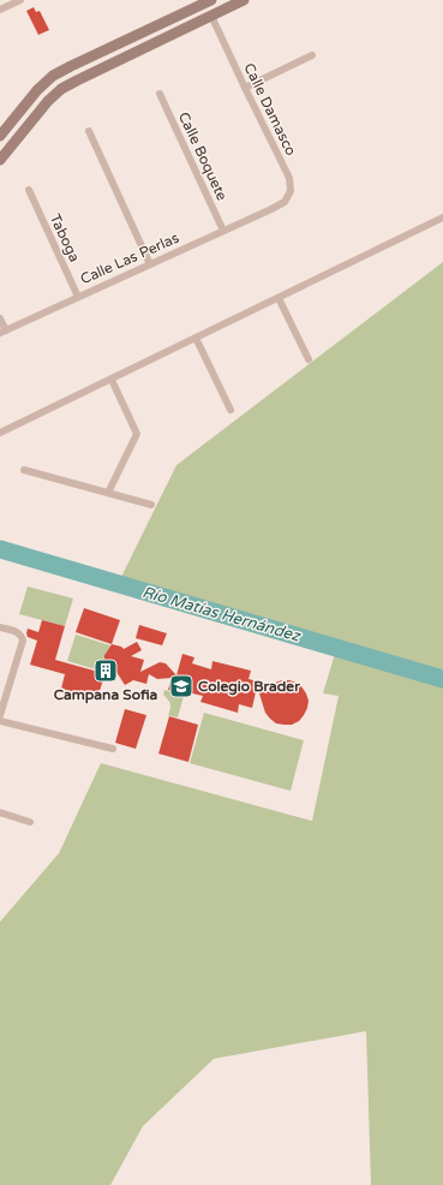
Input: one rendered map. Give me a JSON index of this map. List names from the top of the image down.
{
  "streets": {
    "street": [
      "Calle Damasco",
      "Calle Boquete",
      "Taboga",
      "Calle Las Perlas"
    ]
  },
  "crossings": [
    ["Calle Damasco", "Calle Las Perlas"],
    ["Calle Boquete", "Calle Las Perlas"],
    ["Taboga", "Calle Las Perlas"]
  ],
  "water": ["Río Matías Hernández"],
  "places": {
    "building": ["Campana Sofia"],
    "school or university": ["Colegio Brader"]
  }
}
